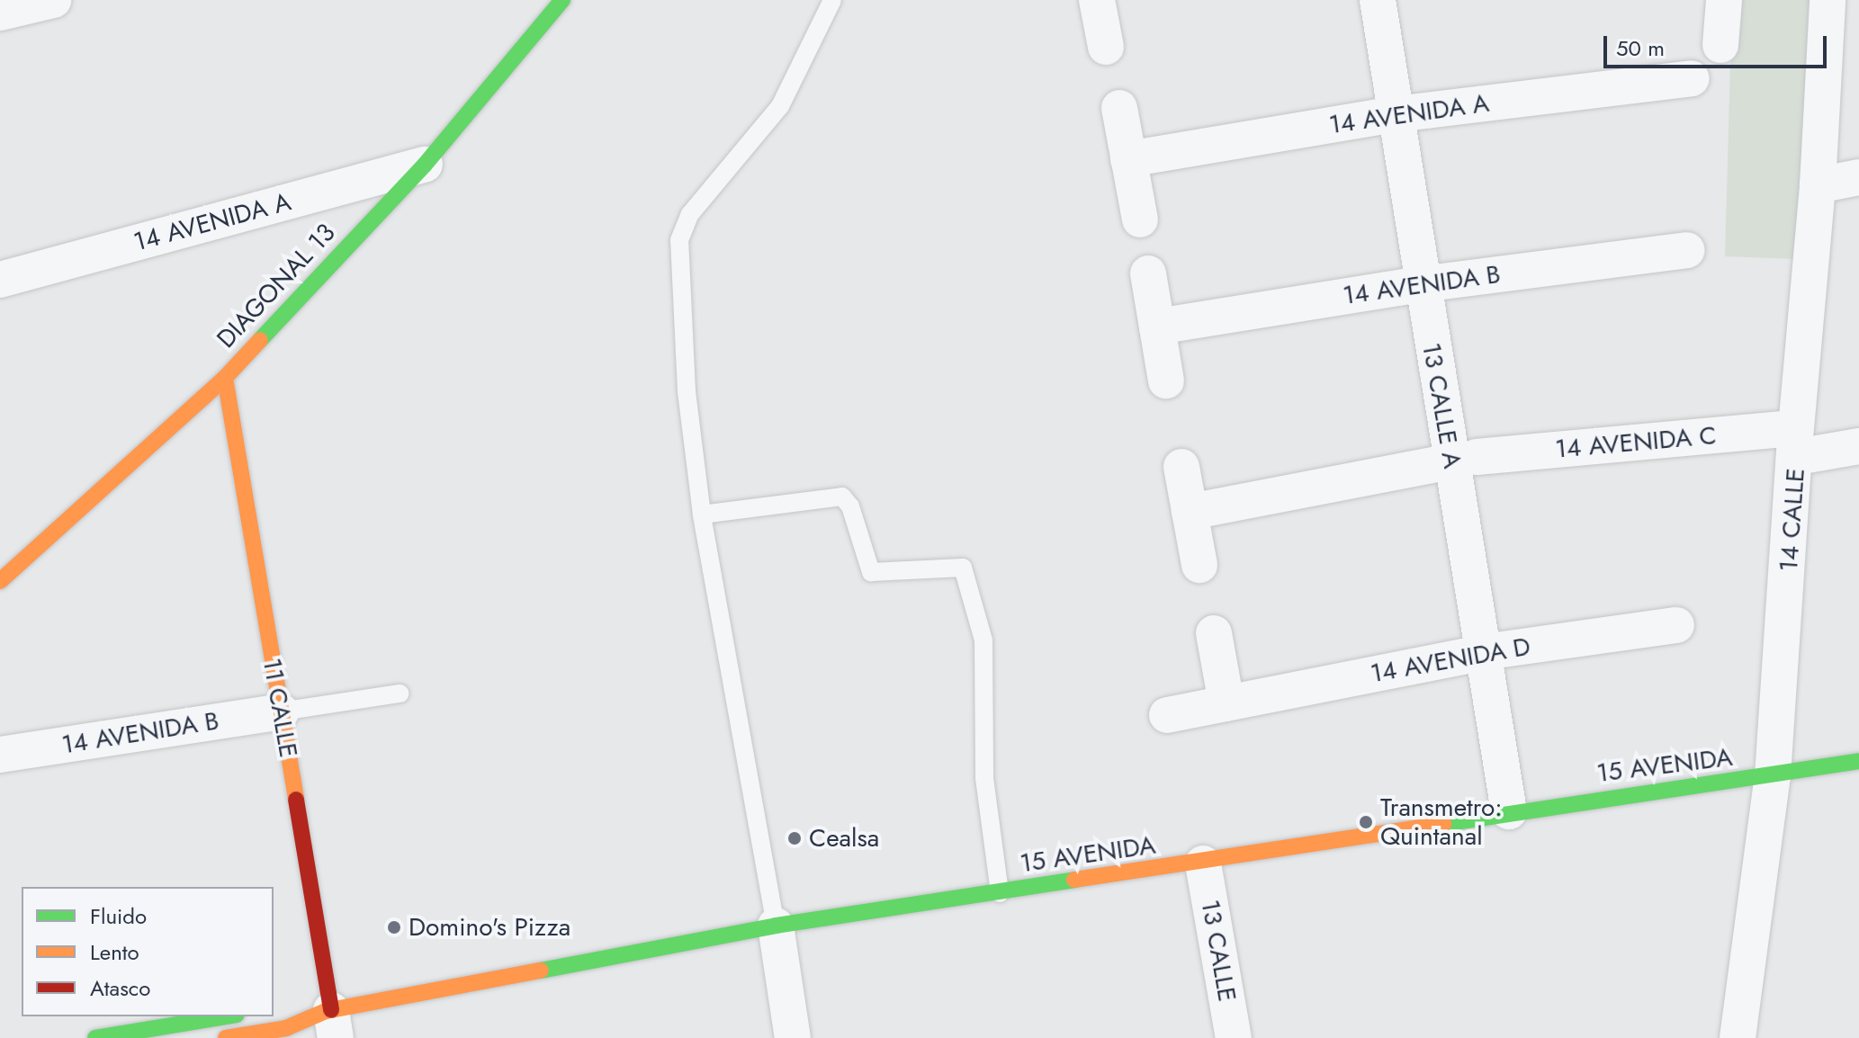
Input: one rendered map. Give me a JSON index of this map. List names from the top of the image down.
{
  "streets": {
    "main road": ["DIAGONAL 13", "11 CALLE", "15 AVENIDA"],
    "street": [
      "14 AVENIDA A",
      "14 AVENIDA B",
      "13 CALLE A",
      "14 AVENIDA C",
      "14 CALLE",
      "14 AVENIDA D",
      "13 CALLE"
    ]
  },
  "crossings": [
    ["14 AVENIDA A", "DIAGONAL 13"],
    ["14 AVENIDA A", "13 CALLE A"],
    ["14 AVENIDA B", "13 CALLE A"],
    ["14 AVENIDA B", "11 CALLE"],
    ["DIAGONAL 13", "11 CALLE"],
    ["13 CALLE A", "14 AVENIDA C"],
    ["13 CALLE A", "14 AVENIDA D"],
    ["13 CALLE A", "15 AVENIDA"],
    ["14 AVENIDA C", "14 CALLE"],
    ["14 CALLE", "15 AVENIDA"],
    ["11 CALLE", "15 AVENIDA"],
    ["15 AVENIDA", "13 CALLE"]
  ],
  "places": ["Transmetro: Quintanal", "Cealsa", "Domino's Pizza"],
  "legend": ["Fluido", "Lento", "Atasco"],
  "scale_bar": "50 m"
}
